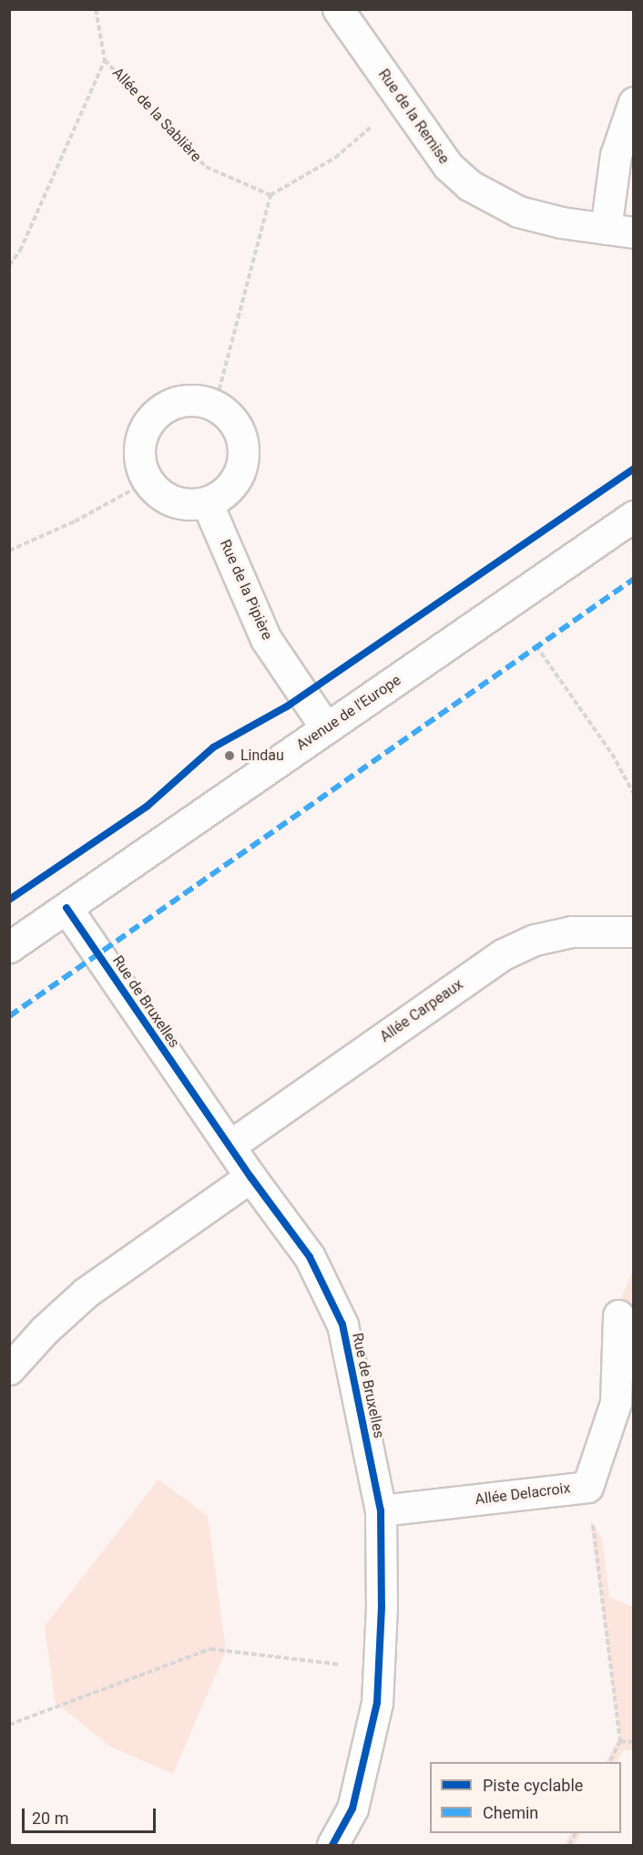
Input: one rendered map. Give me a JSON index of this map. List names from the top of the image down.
{
  "streets": {
    "street": [
      "Rue de la Remise",
      "Rue de la Pipière",
      "Avenue de l'Europe",
      "Rue de Bruxelles",
      "Allée Carpeaux",
      "Allée Delacroix"
    ],
    "path": ["Allée de la Sablière"]
  },
  "crossings": [
    ["Rue de la Pipière", "Avenue de l'Europe"],
    ["Avenue de l'Europe", "Rue de Bruxelles"],
    ["Rue de Bruxelles", "Allée Carpeaux"],
    ["Rue de Bruxelles", "Allée Delacroix"]
  ],
  "places": ["Lindau"],
  "legend": ["Piste cyclable", "Chemin"],
  "scale_bar": "20 m"
}
